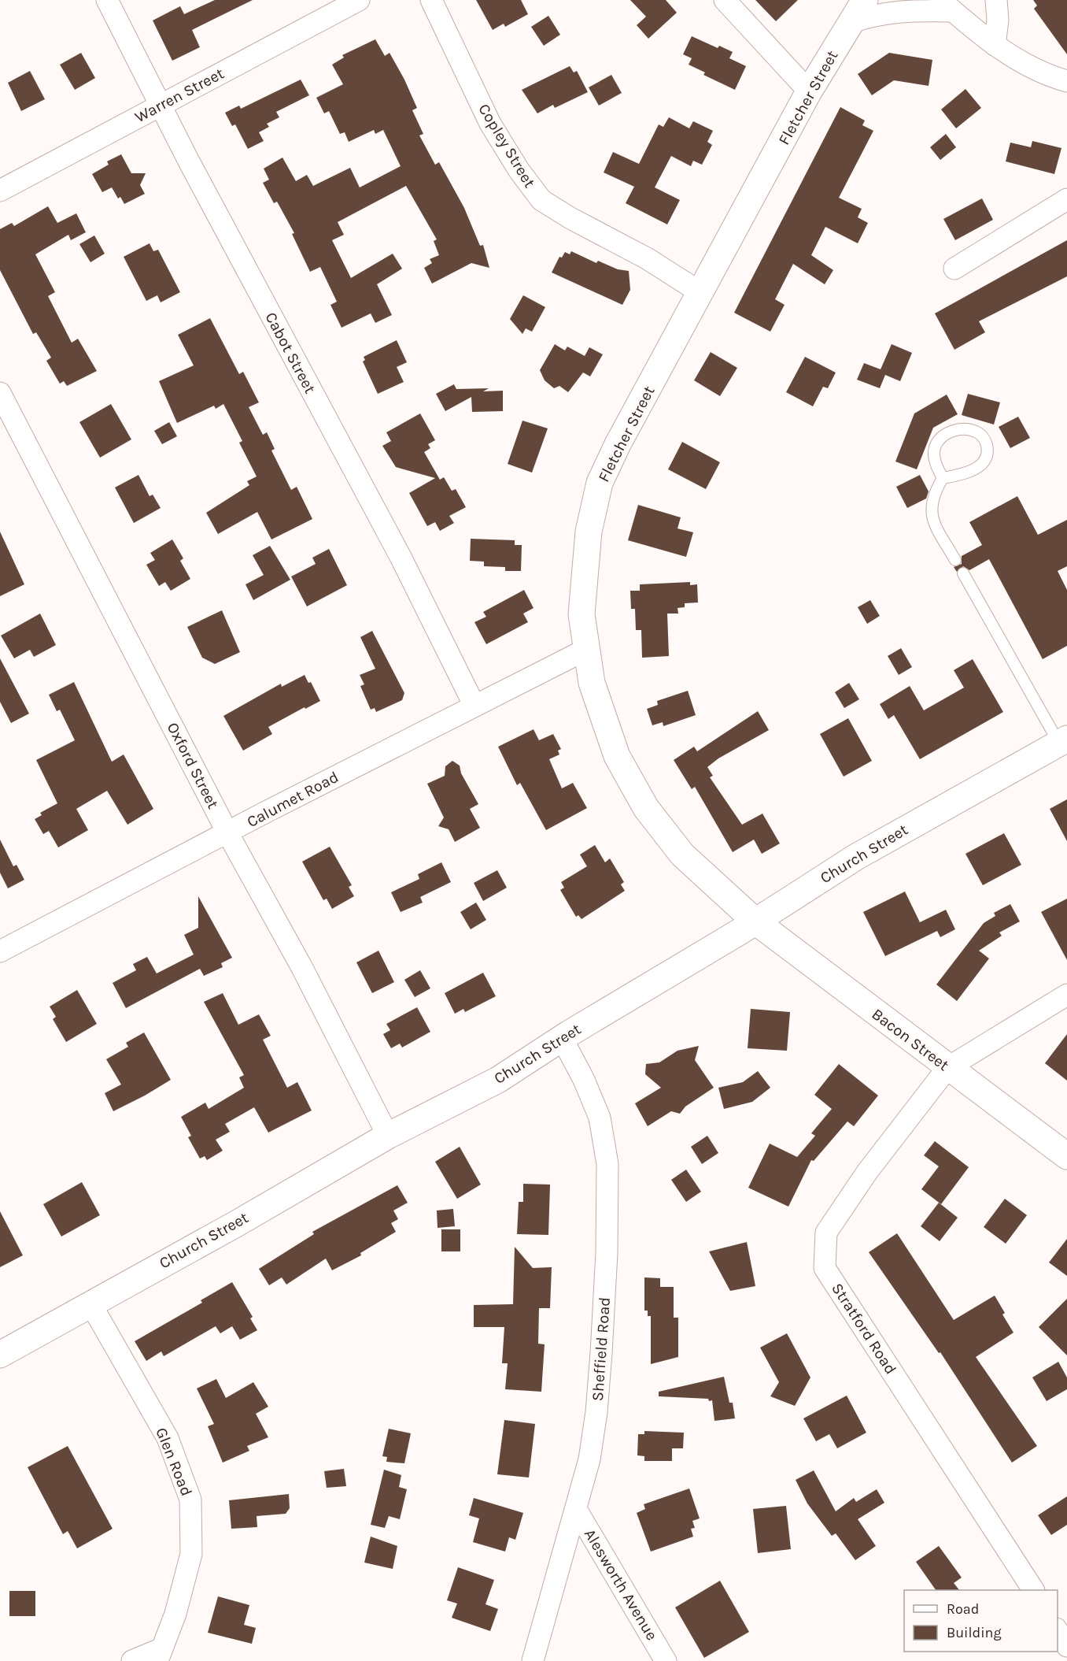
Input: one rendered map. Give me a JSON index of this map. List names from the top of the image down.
{
  "streets": {
    "street": [
      "Warren Street",
      "Fletcher Street",
      "Copley Street",
      "Cabot Street",
      "Oxford Street",
      "Calumet Road",
      "Church Street",
      "Bacon Street",
      "Stratford Road",
      "Sheffield Road",
      "Glen Road",
      "Alesworth Avenue"
    ]
  },
  "crossings": [
    ["Warren Street", "Cabot Street"],
    ["Fletcher Street", "Copley Street"],
    ["Fletcher Street", "Calumet Road"],
    ["Fletcher Street", "Church Street"],
    ["Fletcher Street", "Bacon Street"],
    ["Cabot Street", "Calumet Road"],
    ["Oxford Street", "Calumet Road"],
    ["Oxford Street", "Church Street"],
    ["Church Street", "Bacon Street"],
    ["Church Street", "Sheffield Road"],
    ["Church Street", "Glen Road"],
    ["Bacon Street", "Stratford Road"],
    ["Sheffield Road", "Alesworth Avenue"]
  ],
  "legend": ["Road", "Building"]
}
